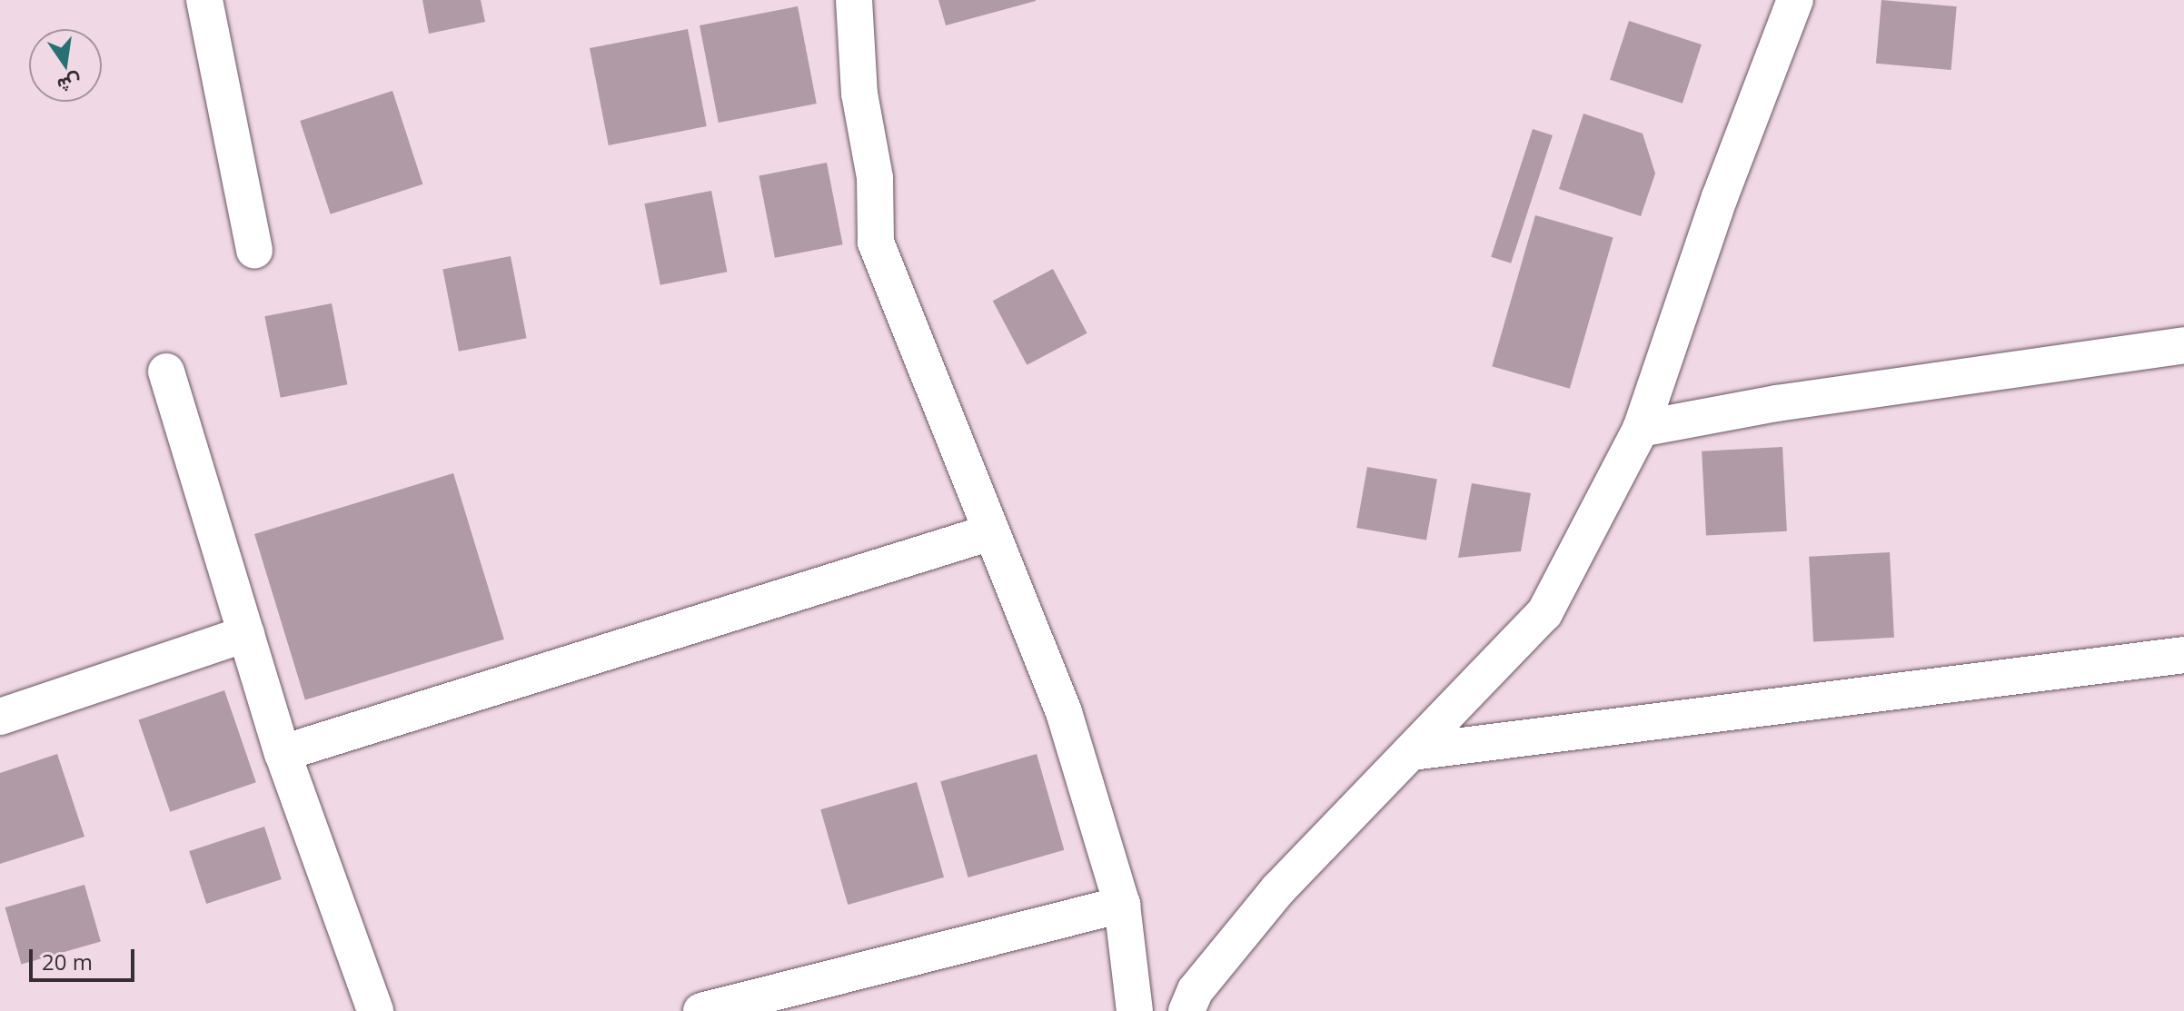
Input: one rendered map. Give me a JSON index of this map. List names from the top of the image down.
{
  "scale_bar": "20 m",
  "north": "bottom"
}
